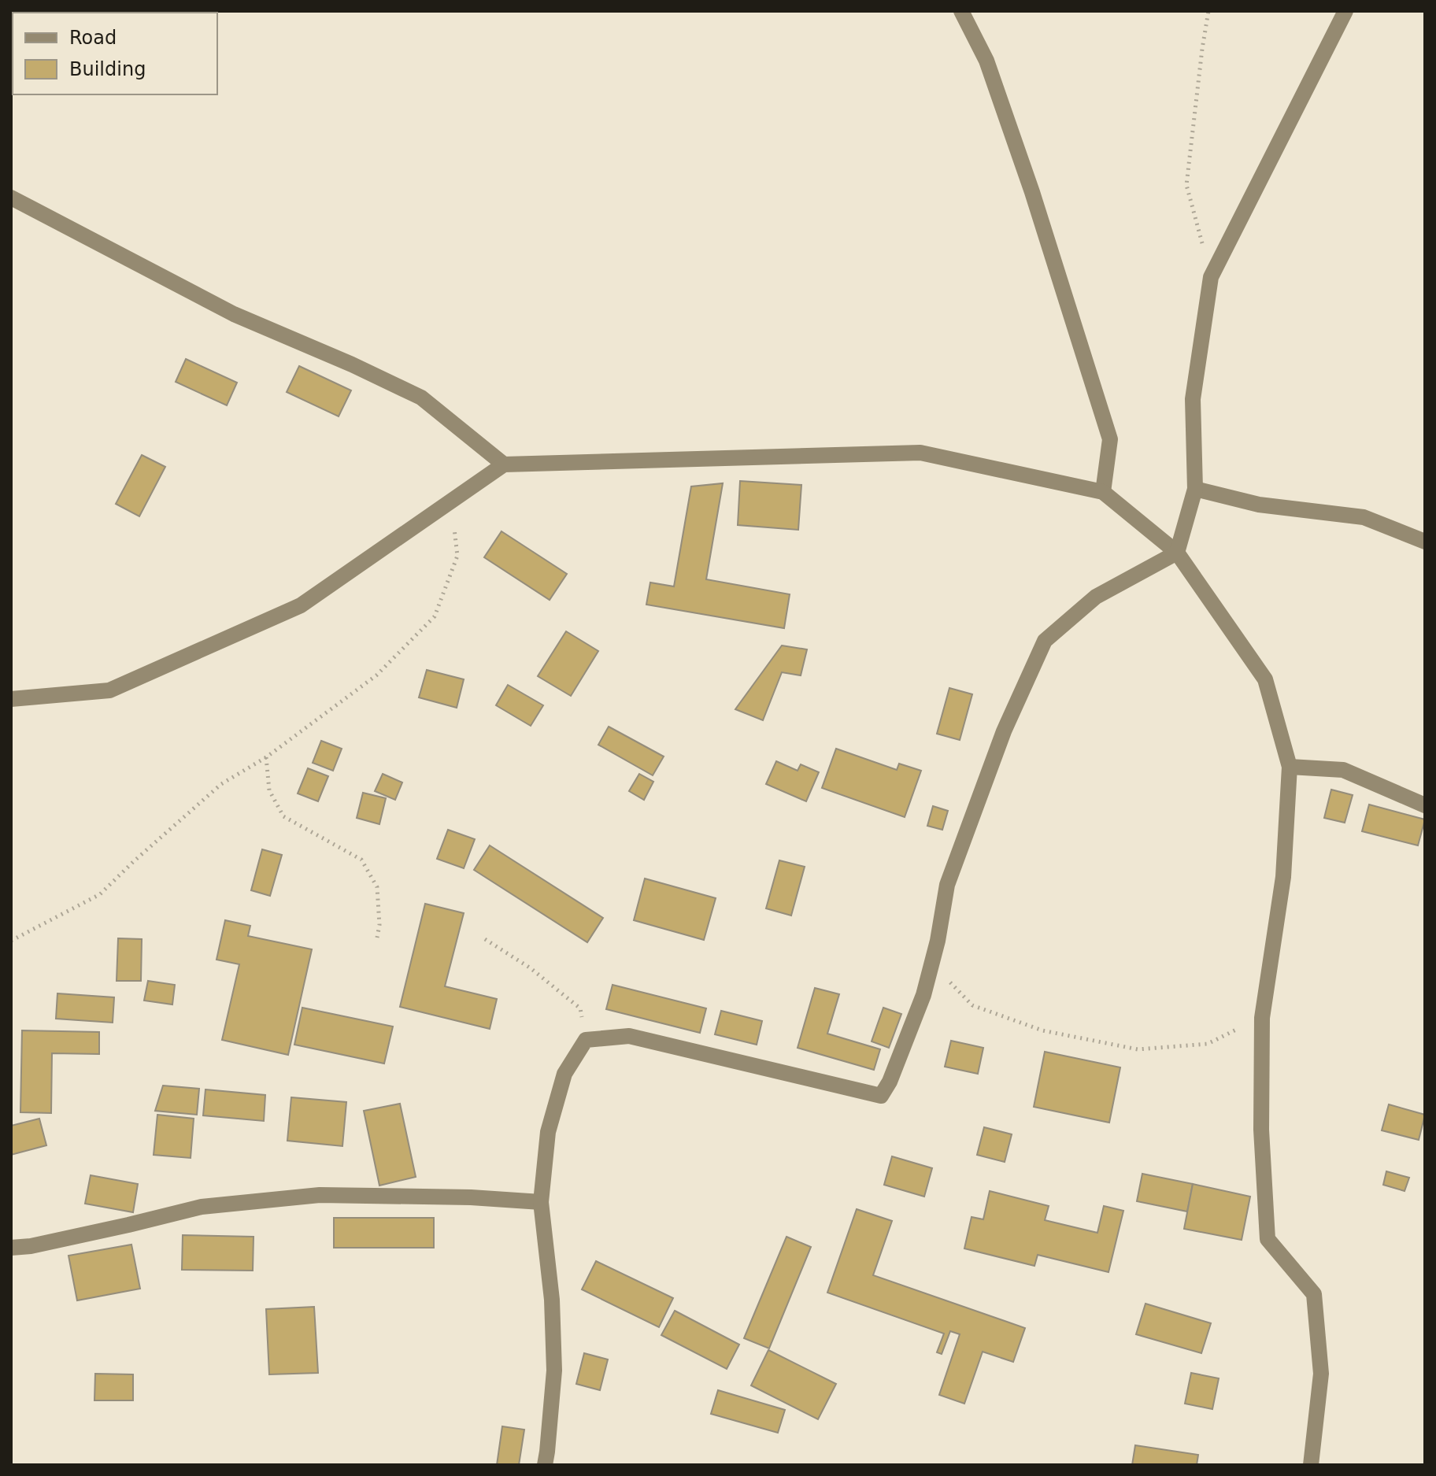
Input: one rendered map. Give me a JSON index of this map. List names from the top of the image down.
{
  "legend": ["Road", "Building"]
}
